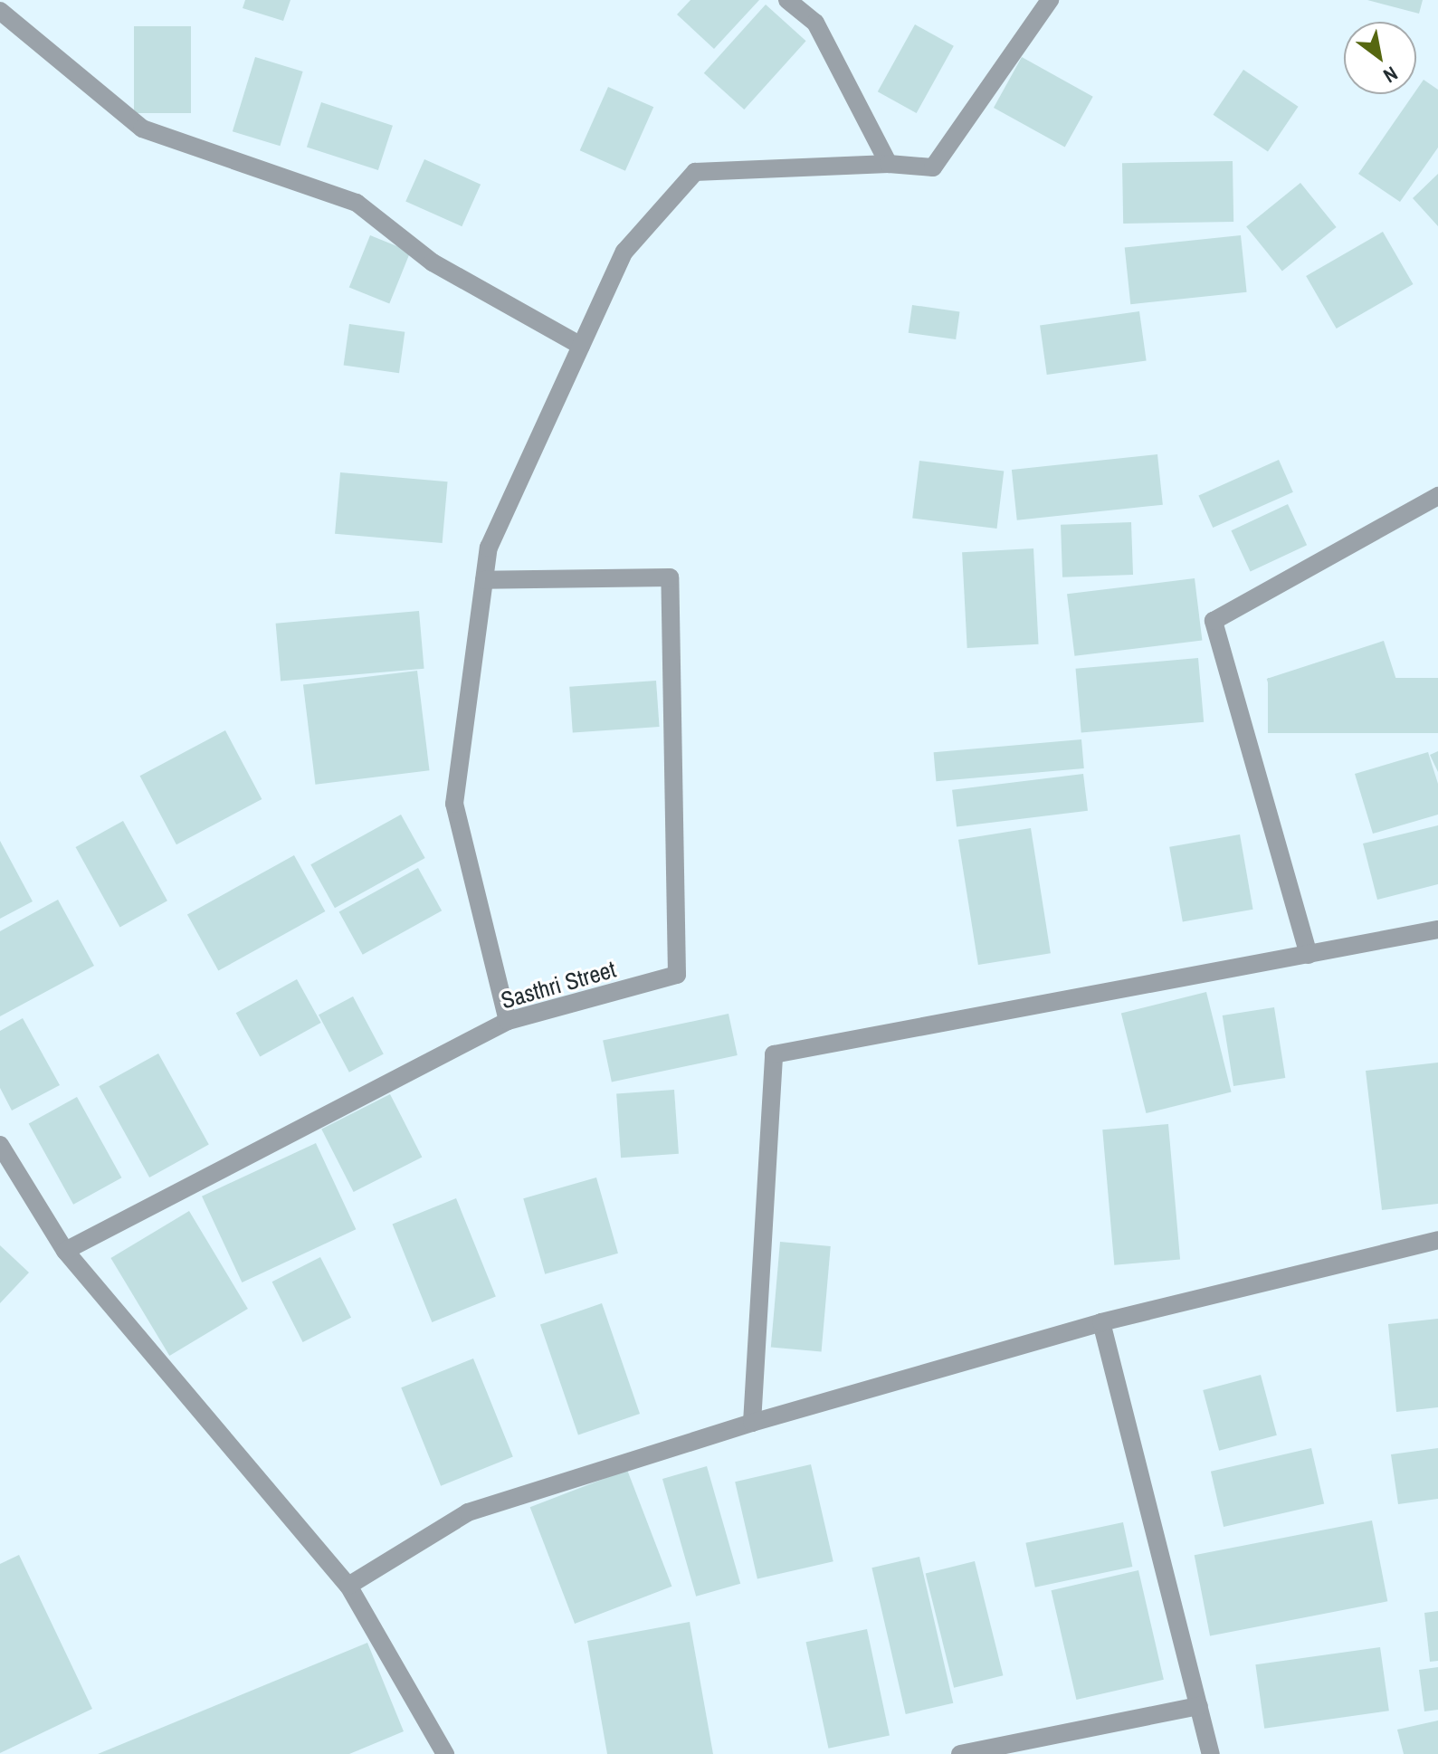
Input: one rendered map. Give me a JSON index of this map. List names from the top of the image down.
{
  "streets": {
    "street": ["Sasthri Street"]
  },
  "north": "bottom right"
}
